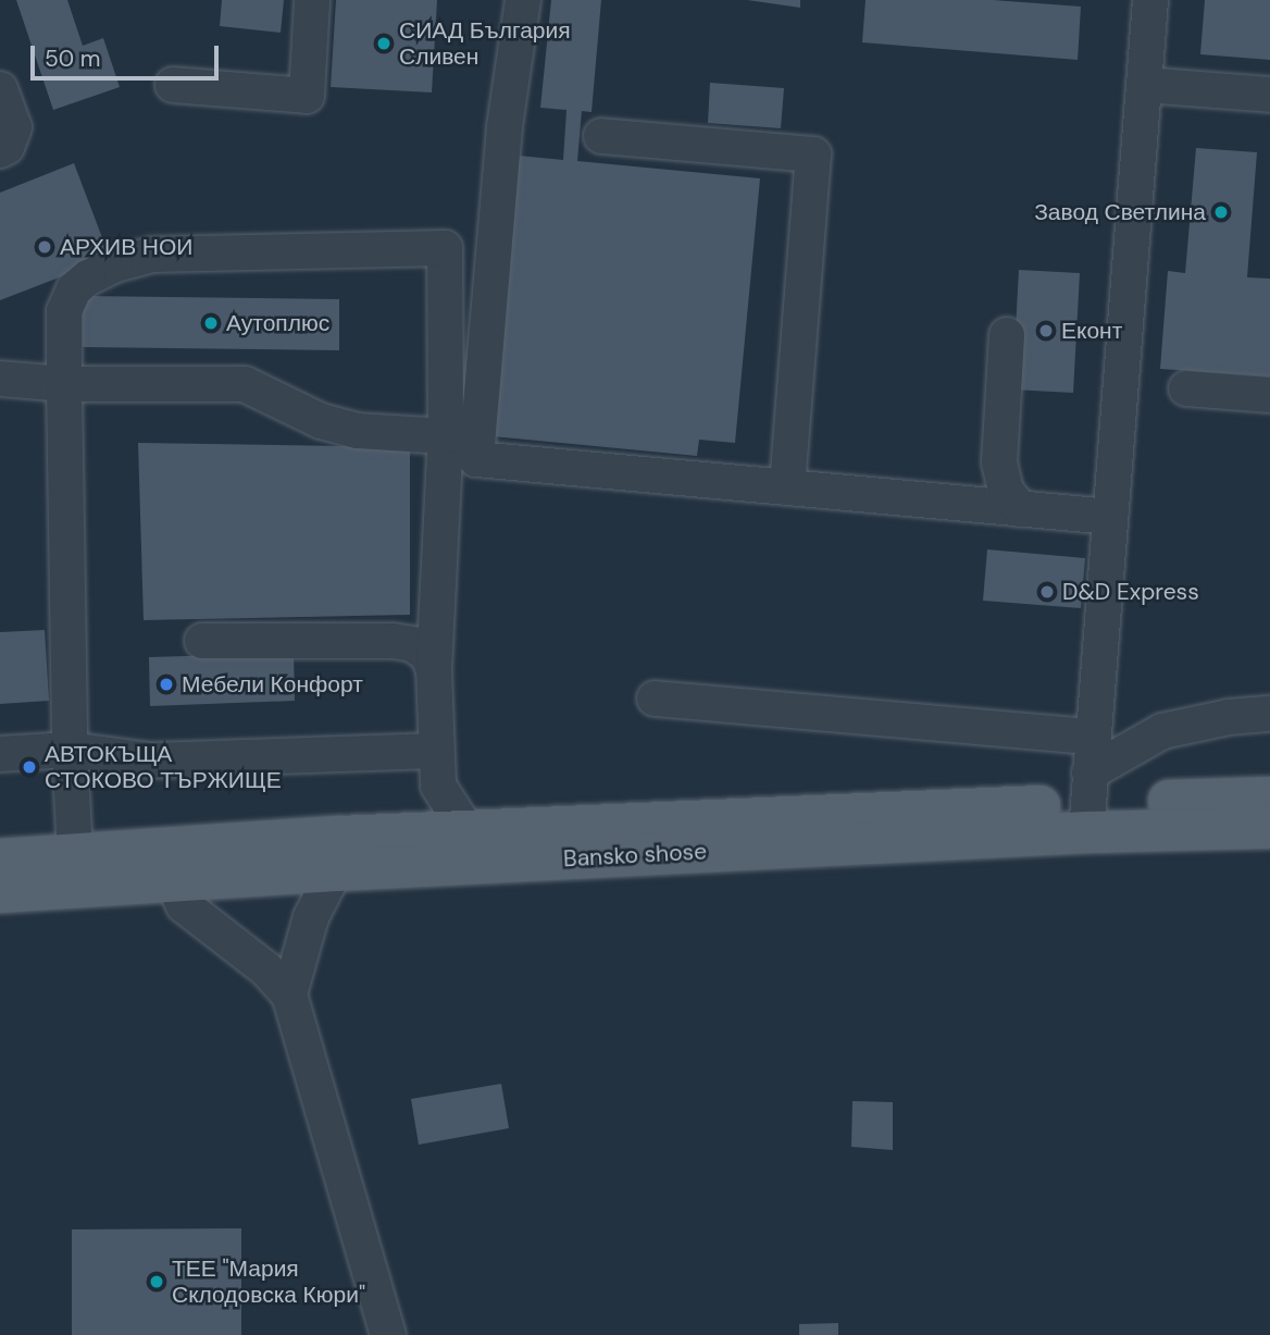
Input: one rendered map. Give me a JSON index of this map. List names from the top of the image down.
{
  "streets": {
    "main road": ["Bansko shose"]
  },
  "places": [
    "СИАД България Сливен",
    "Завод Светлина",
    "АРХИВ НОИ",
    "Аутоплюс",
    "Еконт",
    "D&D Express",
    "Мебели Конфорт",
    "АВТОКЪЩА СТОКОВО ТЪРЖИЩЕ",
    "ТЕЕ \"Мария Склодовска Кюри\""
  ],
  "scale_bar": "50 m"
}
